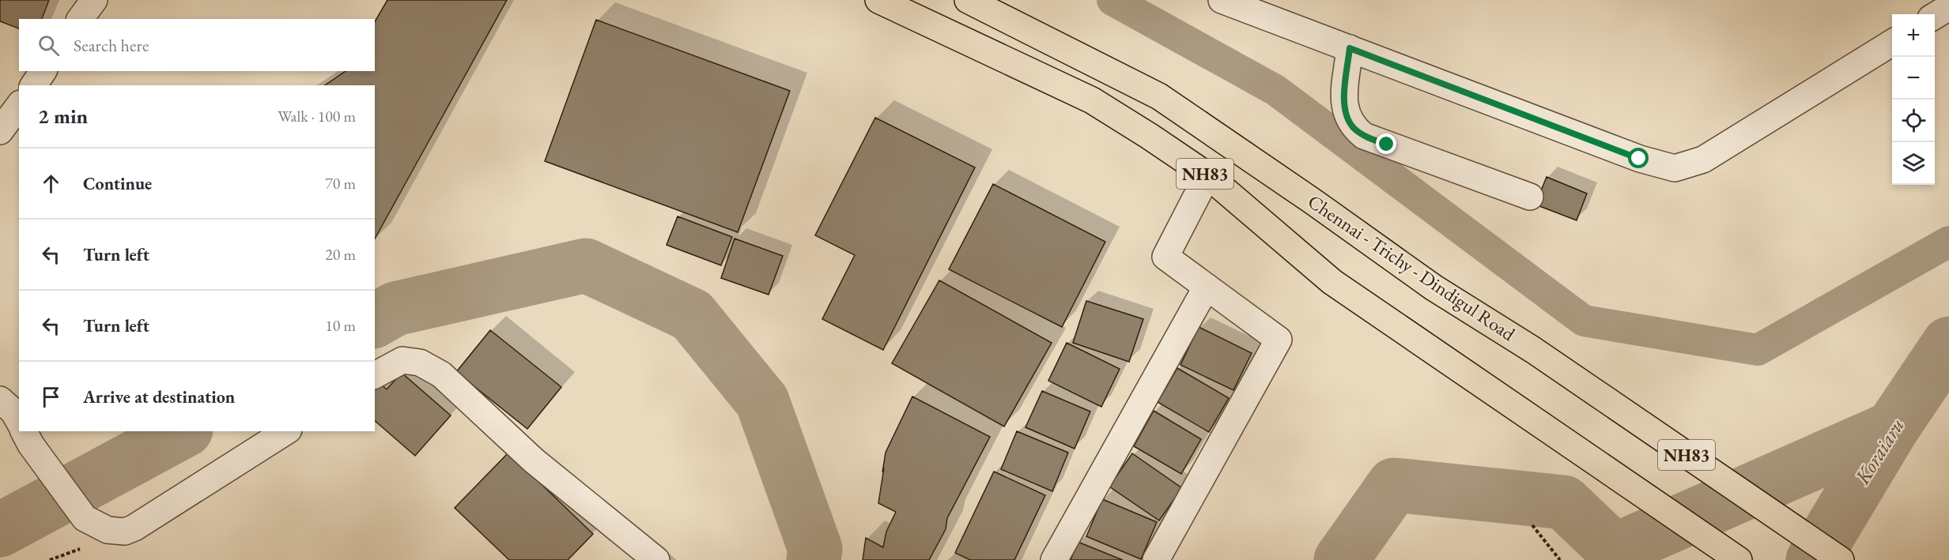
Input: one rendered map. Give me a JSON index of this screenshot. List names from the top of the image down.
{
  "streets": {
    "highway": ["NH83", "Chennai - Trichy - Dindigul Road"]
  },
  "water": ["Koraiaru"],
  "page": {
    "map_buttons": ["+", "−"],
    "search": "Search here",
    "heading": ["2 min", "Walk · 100 m"],
    "list": [
      ["Continue", "70 m"],
      ["Turn left", "20 m"],
      ["Turn left", "10 m"],
      "Arrive at destination"
    ]
  }
}
